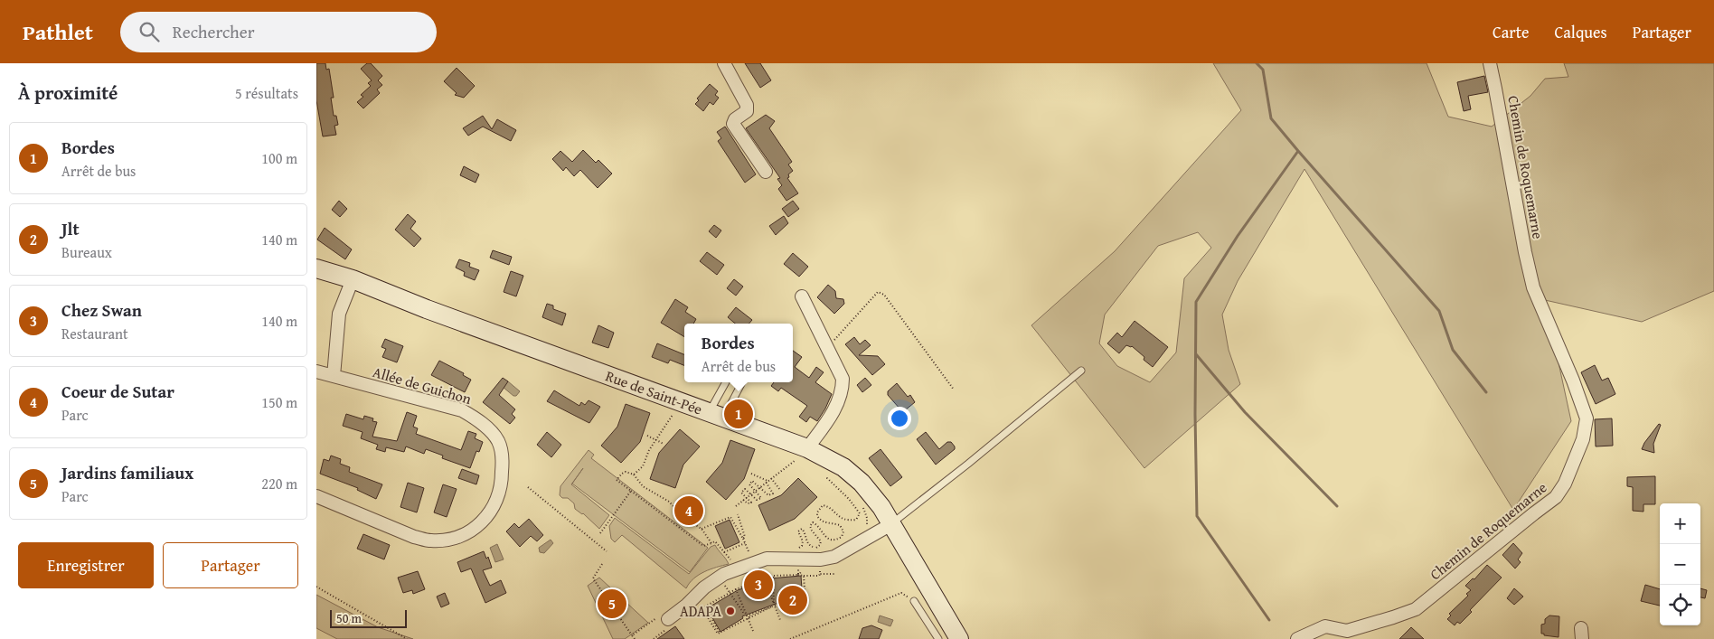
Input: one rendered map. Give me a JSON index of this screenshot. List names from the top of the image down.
{
  "streets": {
    "main road": ["Rue de Saint-Pée"],
    "street": ["Chemin de Roquemarne", "Allée de Guichon"]
  },
  "places": ["ADAPA"],
  "scale_bar": "50 m",
  "page": {
    "header": "Pathlet",
    "search": "Rechercher",
    "nav": ["Carte", "Calques", "Partager"],
    "heading": ["À proximité", "5 résultats"],
    "list": [
      {
        "mark": "1",
        "name": "Bordes",
        "note": "Arrêt de bus",
        "value": "100 m"
      },
      {
        "mark": "2",
        "name": "Jlt",
        "note": "Bureaux",
        "value": "140 m"
      },
      {
        "mark": "3",
        "name": "Chez Swan",
        "note": "Restaurant",
        "value": "140 m"
      },
      {
        "mark": "4",
        "name": "Coeur de Sutar",
        "note": "Parc",
        "value": "150 m"
      },
      {
        "mark": "5",
        "name": "Jardins familiaux",
        "note": "Parc",
        "value": "220 m"
      }
    ],
    "popup": ["Bordes", "Arrêt de bus"],
    "pins": [
      "1",
      "4",
      "3",
      "2",
      "5"
    ],
    "map_buttons": ["+", "−"],
    "buttons": ["Enregistrer", "Partager"],
    "scale": "50 m"
  }
}
